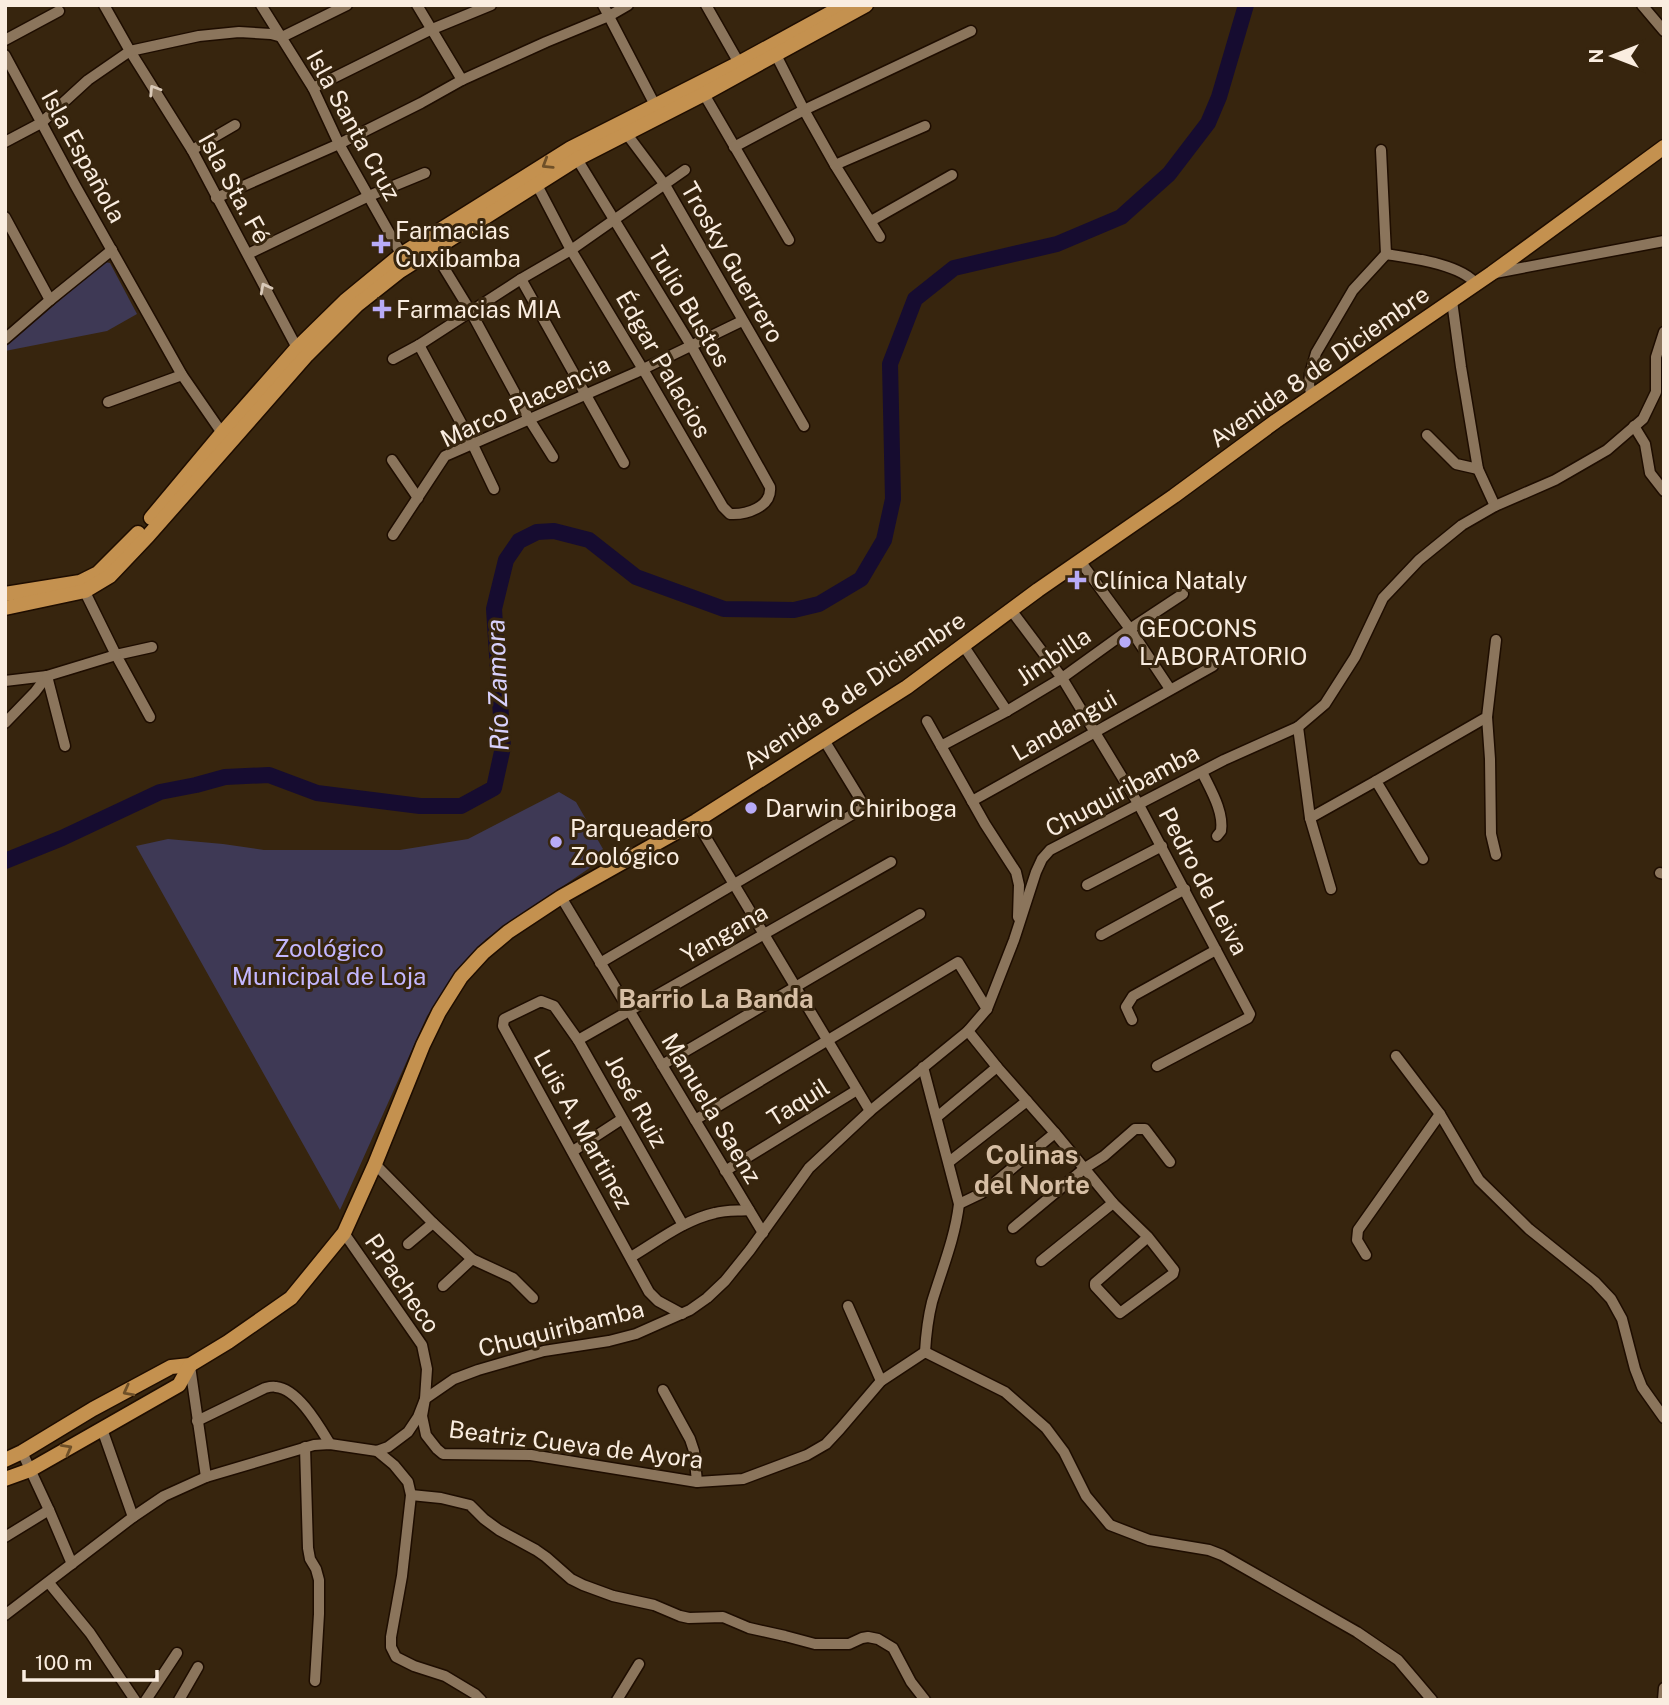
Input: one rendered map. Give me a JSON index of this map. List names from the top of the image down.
{
  "streets": {
    "main road": ["Avenida 8 de Diciembre"],
    "street": [
      "Isla Santa Cruz",
      "Isla Española",
      "Isla Sta. Fé",
      "Trosky Guerrero",
      "Tulio Bustos",
      "Édgar Palacios",
      "Marco Placencia",
      "Jimbilla",
      "Landangui",
      "Chuquiribamba",
      "Pedro de Leiva",
      "Yangana",
      "José Ruiz",
      "Taquil",
      "Manuela Saenz",
      "Luis A. Martinez",
      "P.Pacheco",
      "Beatriz Cueva de Ayora"
    ]
  },
  "crossings": [
    ["Trosky Guerrero", "Marco Placencia"],
    ["Tulio Bustos", "Édgar Palacios"],
    ["Tulio Bustos", "Marco Placencia"],
    ["Édgar Palacios", "Marco Placencia"],
    ["Avenida 8 de Diciembre", "Pedro de Leiva"],
    ["Avenida 8 de Diciembre", "Manuela Saenz"],
    ["Avenida 8 de Diciembre", "P.Pacheco"],
    ["Jimbilla", "Pedro de Leiva"],
    ["Landangui", "Pedro de Leiva"],
    ["Chuquiribamba", "Pedro de Leiva"],
    ["Chuquiribamba", "Manuela Saenz"],
    ["Chuquiribamba", "Luis A. Martinez"],
    ["Chuquiribamba", "P.Pacheco"],
    ["Chuquiribamba", "Beatriz Cueva de Ayora"],
    ["Yangana", "José Ruiz"],
    ["Yangana", "Manuela Saenz"],
    ["José Ruiz", "Luis A. Martinez"],
    ["Taquil", "Manuela Saenz"],
    ["P.Pacheco", "Beatriz Cueva de Ayora"]
  ],
  "one_way": ["Isla Sta. Fé"],
  "districts": ["Barrio La Banda", "Colinas del Norte"],
  "water": ["Río Zamora"],
  "parks": ["Zoológico Municipal de Loja"],
  "places": {
    "health": ["Farmacias Cuxibamba", "Farmacias MIA", "Clínica Nataly"],
    "other": ["GEOCONS LABORATORIO", "Darwin Chiriboga", "Parqueadero Zoológico"]
  },
  "scale_bar": "100 m",
  "north": "left"
}
